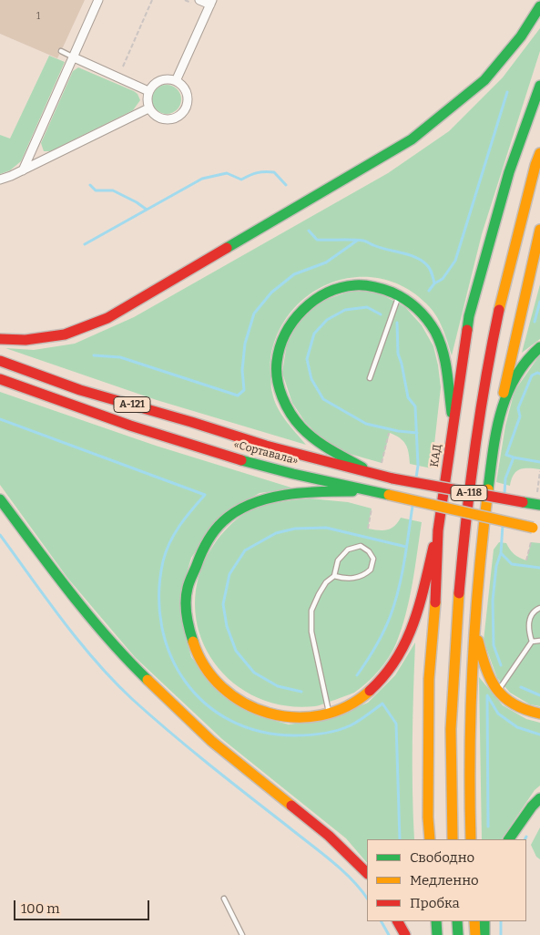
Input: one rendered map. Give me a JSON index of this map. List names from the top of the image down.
{
  "streets": {
    "main road": [
      "А-121",
      "«Сортавала»",
      "КАД",
      "А-118"
    ]
  },
  "house_numbers": ["1"],
  "legend": ["Свободно", "Медленно", "Пробка"],
  "scale_bar": "100 m"
}
